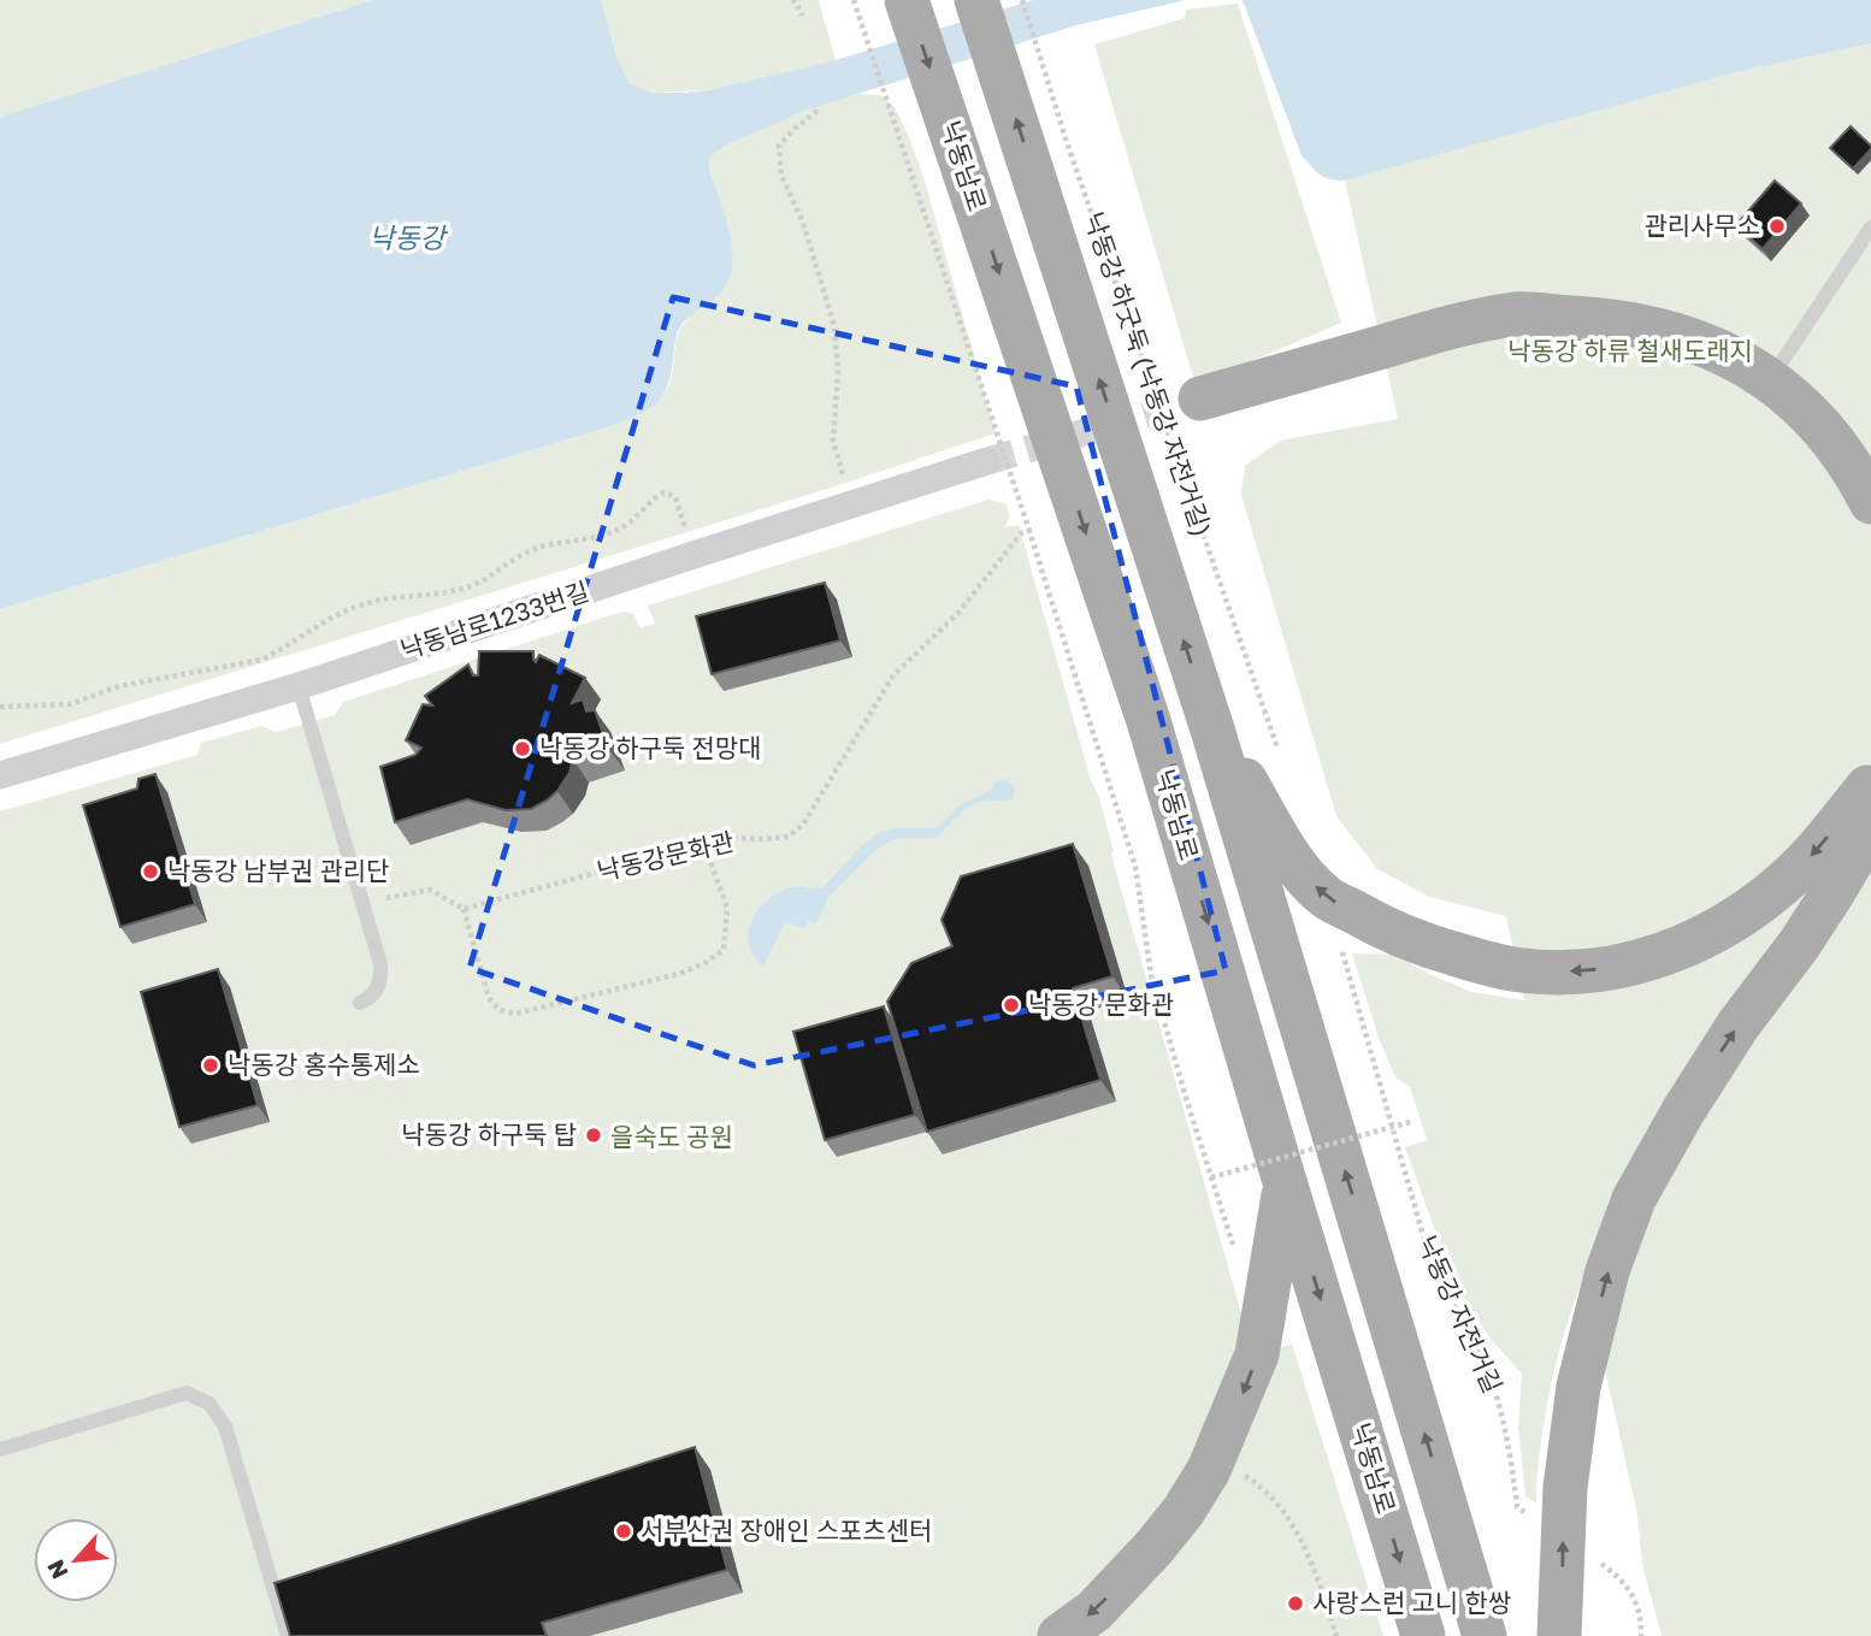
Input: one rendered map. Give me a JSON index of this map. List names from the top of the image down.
{
  "streets": {
    "main road": ["낙동남로"],
    "street": ["낙동남로1233번길"],
    "path": ["낙동강 하굿둑 (낙동강 자전거길)", "낙동강문화관", "낙동강 자전거길"]
  },
  "water": ["낙동강"],
  "parks": ["낙동강 하류 철새도래지", "을숙도 공원"],
  "places": [
    "관리사무소",
    "낙동강 하구둑 전망대",
    "낙동강 남부권 관리단",
    "낙동강 문화관",
    "낙동강 홍수통제소",
    "낙동강 하구둑 탑",
    "서부산권 장애인 스포츠센터",
    "사랑스런 고니 한쌍"
  ],
  "north": "bottom left"
}
